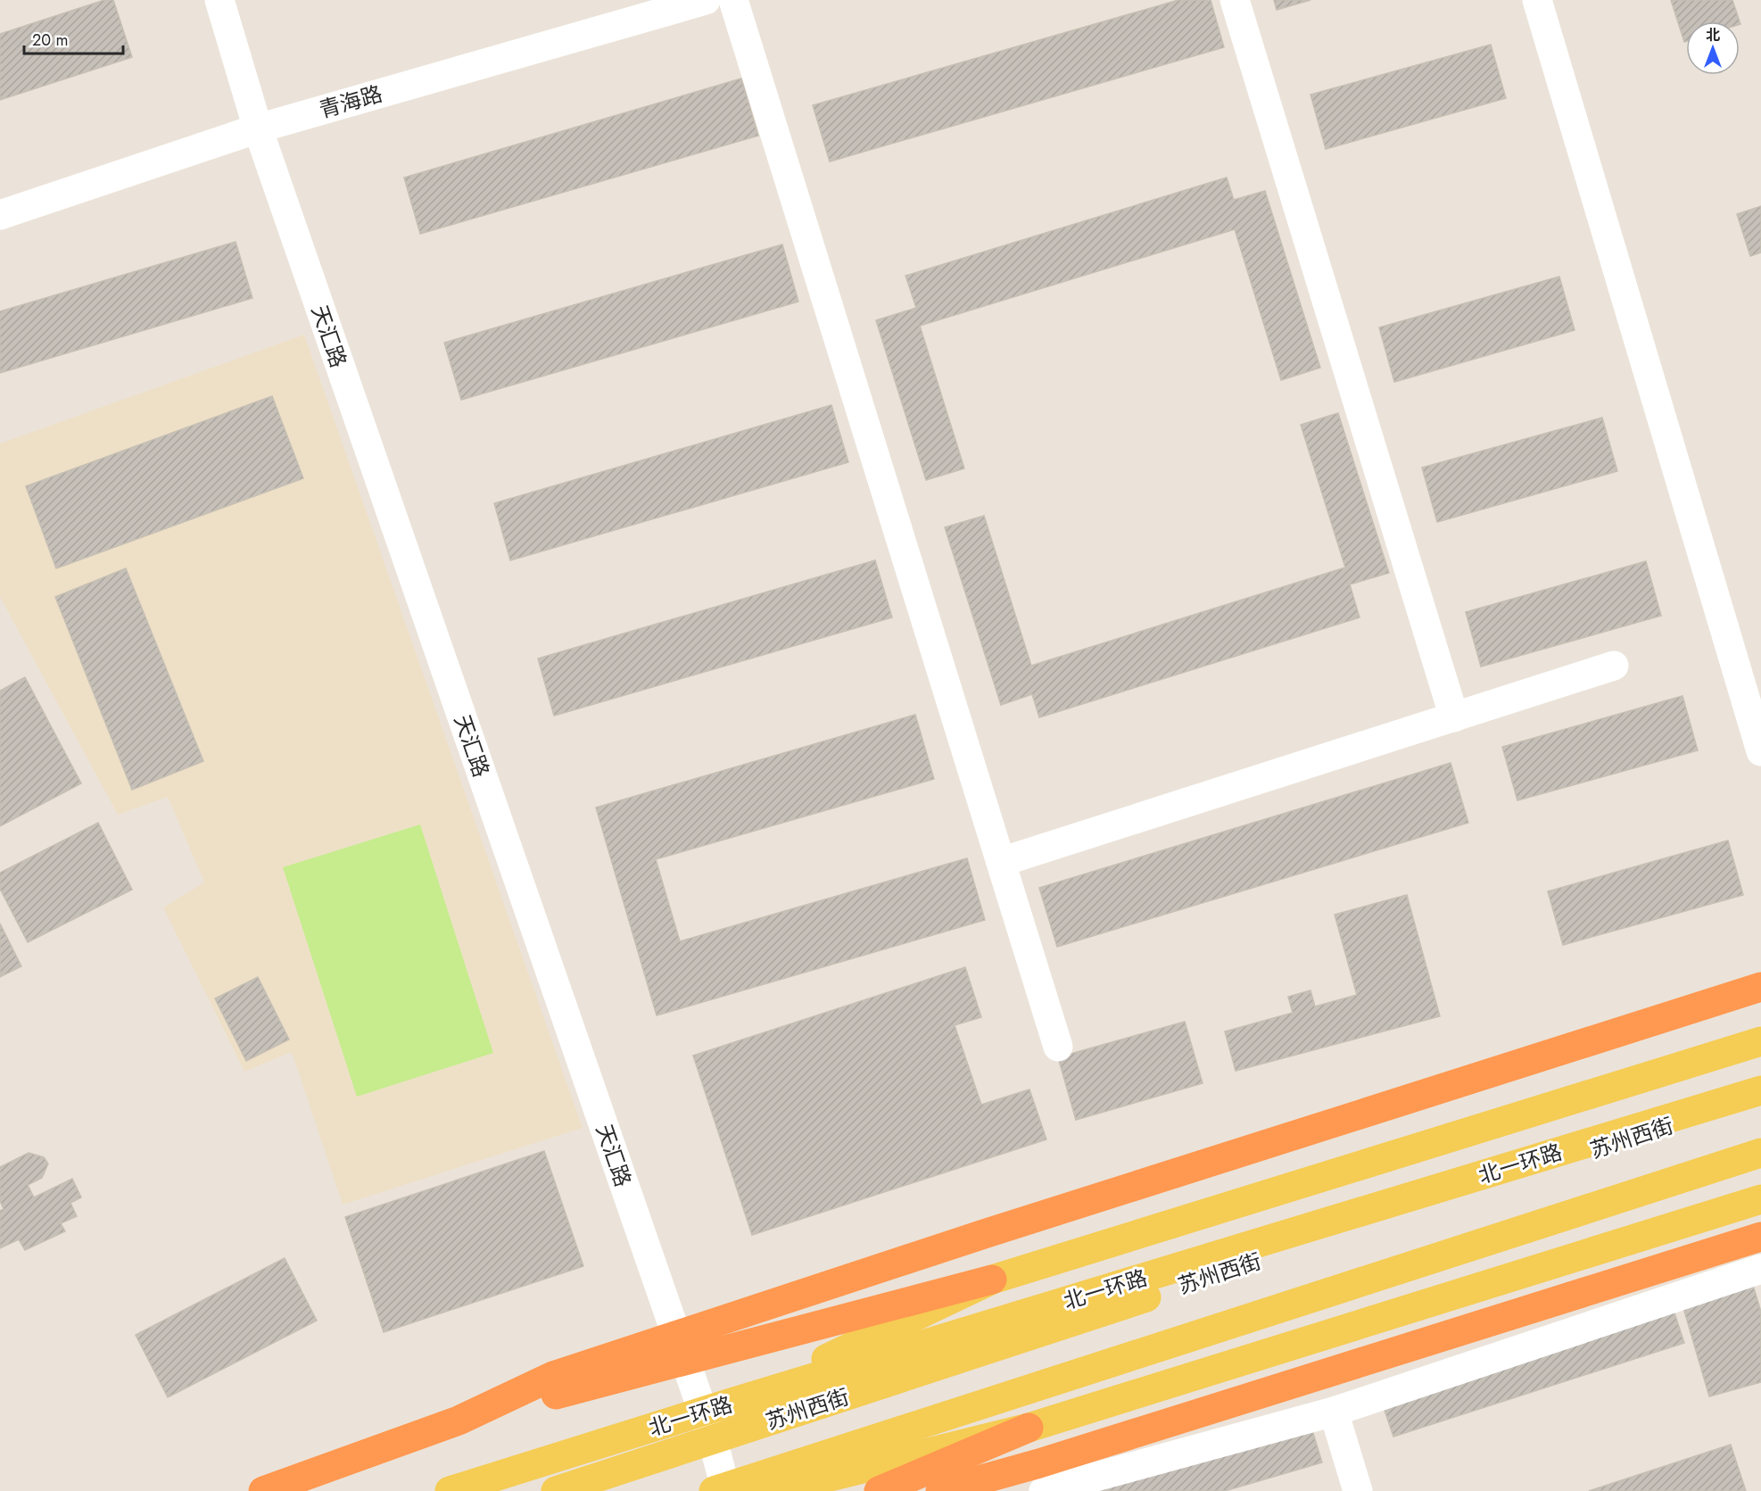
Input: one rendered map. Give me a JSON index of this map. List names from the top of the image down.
{
  "streets": {
    "main road": ["苏州西街", "北一环路"],
    "street": ["青海路", "天汇路"]
  },
  "crossings": [
    ["青海路", "天汇路"],
    ["天汇路", "苏州西街"]
  ],
  "scale_bar": "20 m",
  "north": "top"
}
